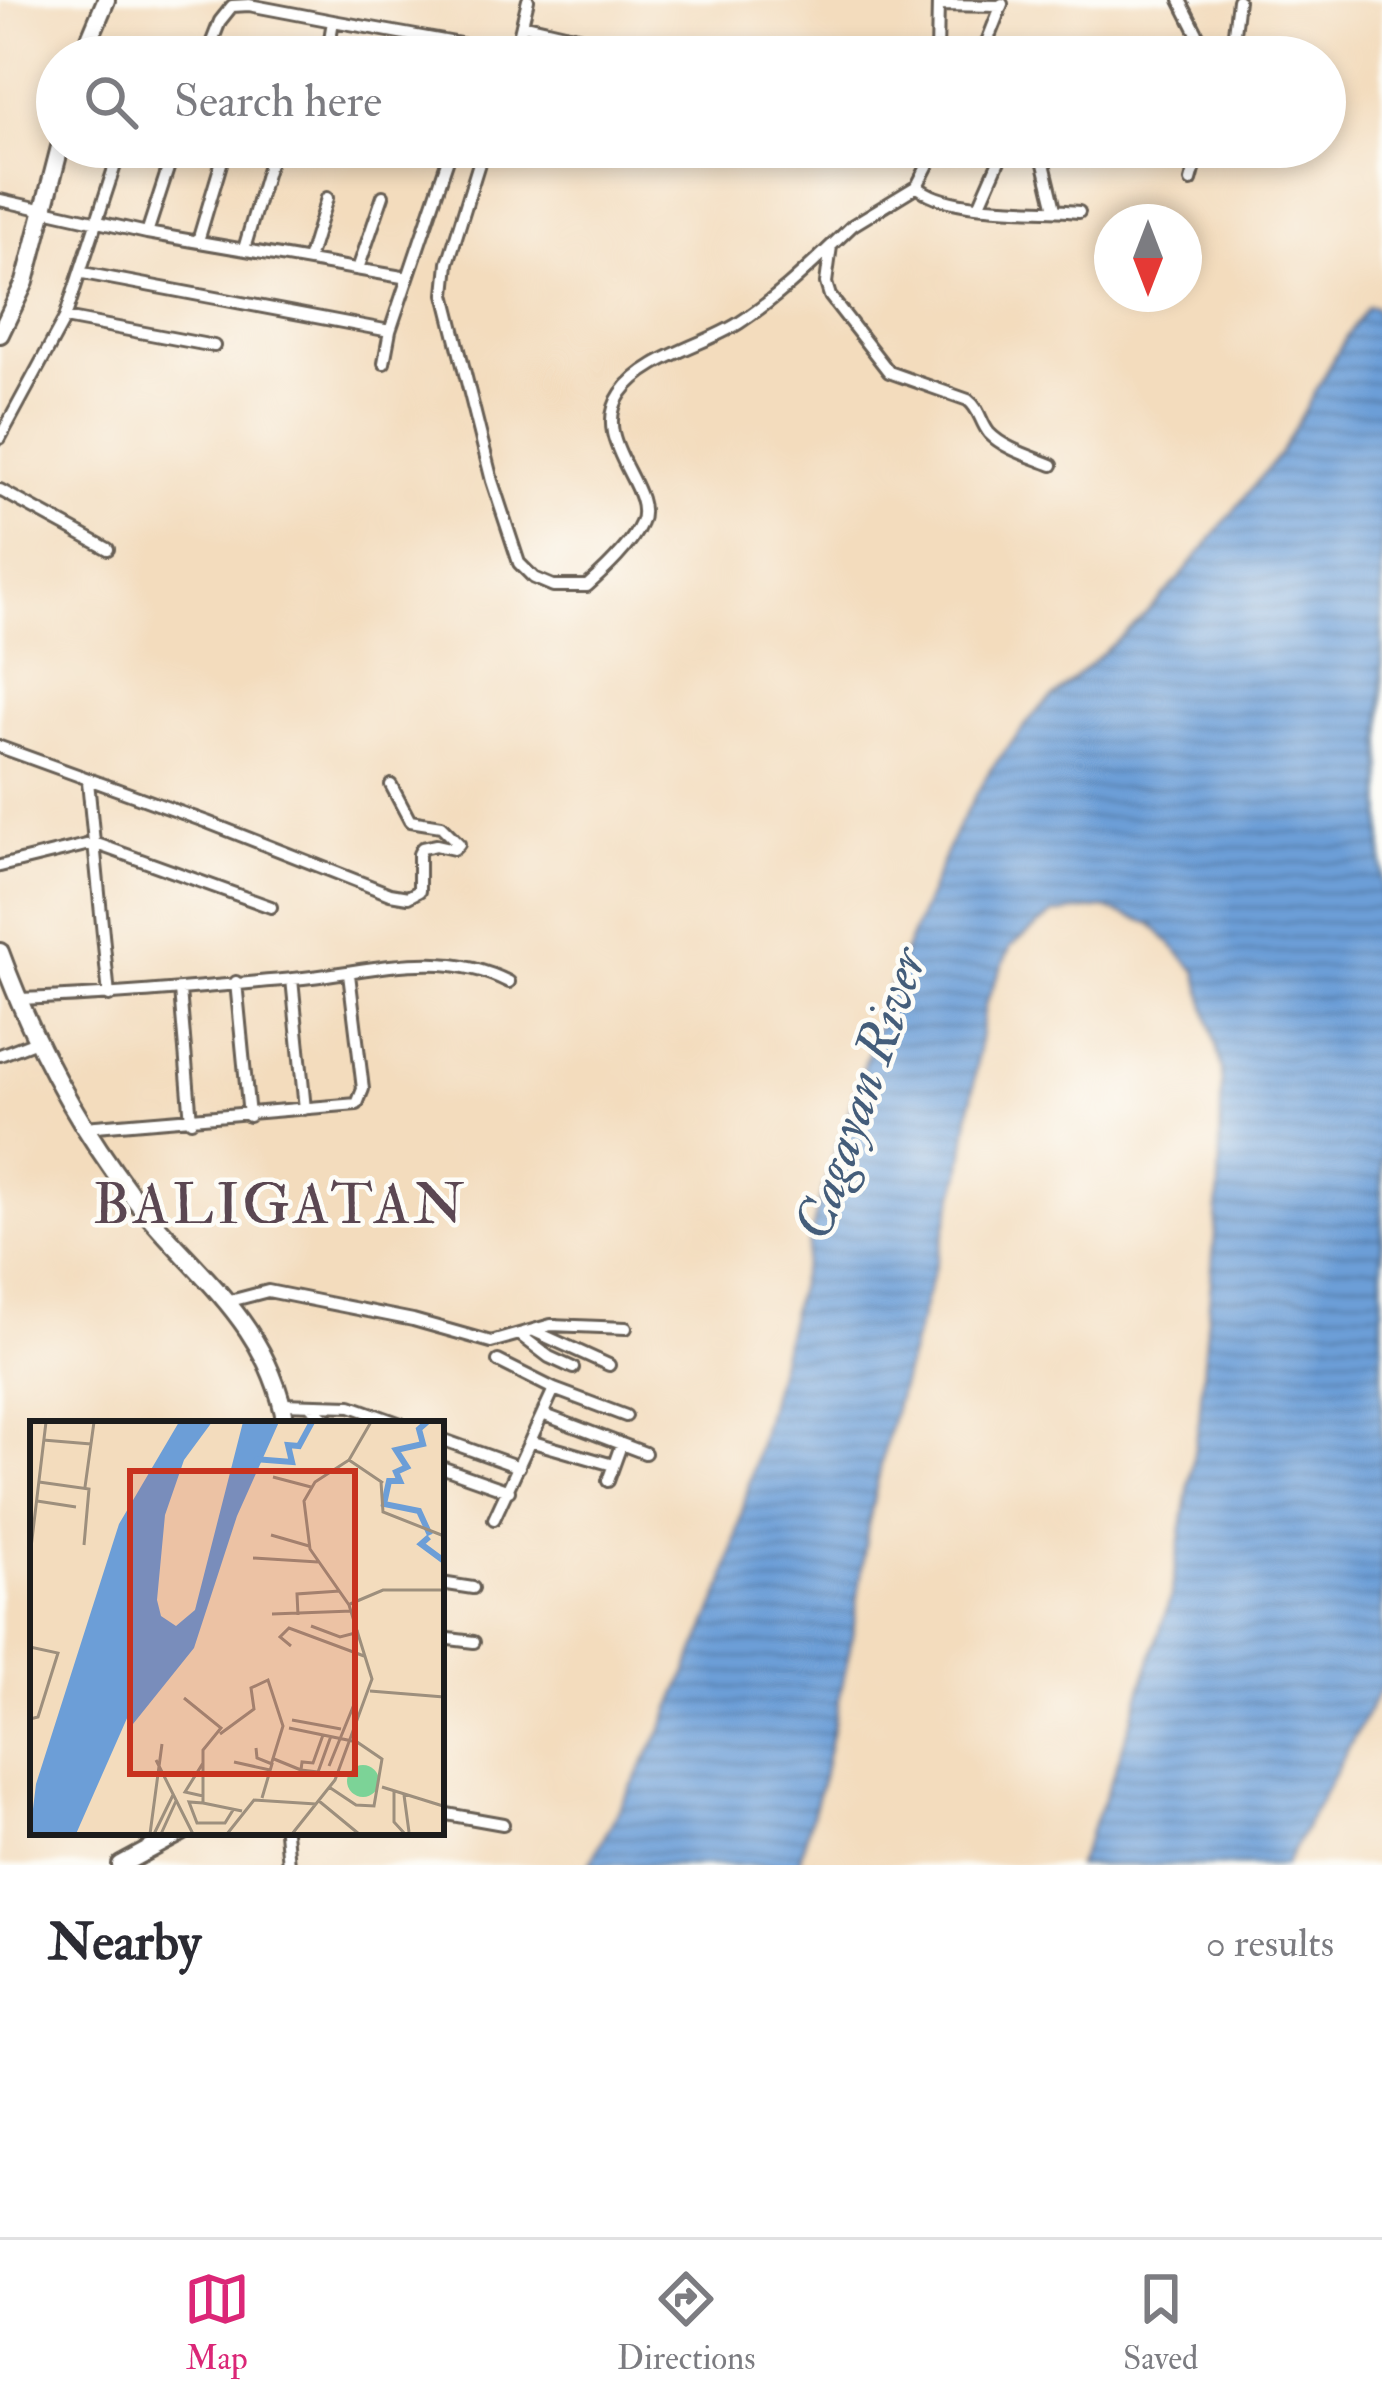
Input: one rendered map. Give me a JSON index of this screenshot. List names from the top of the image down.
{
  "districts": ["BALIGATAN"],
  "water": ["Cagayan River"],
  "north": "bottom",
  "page": {
    "search": "Search here",
    "heading": ["Nearby", "0 results"],
    "nav": ["Map", "Directions", "Saved"]
  }
}
